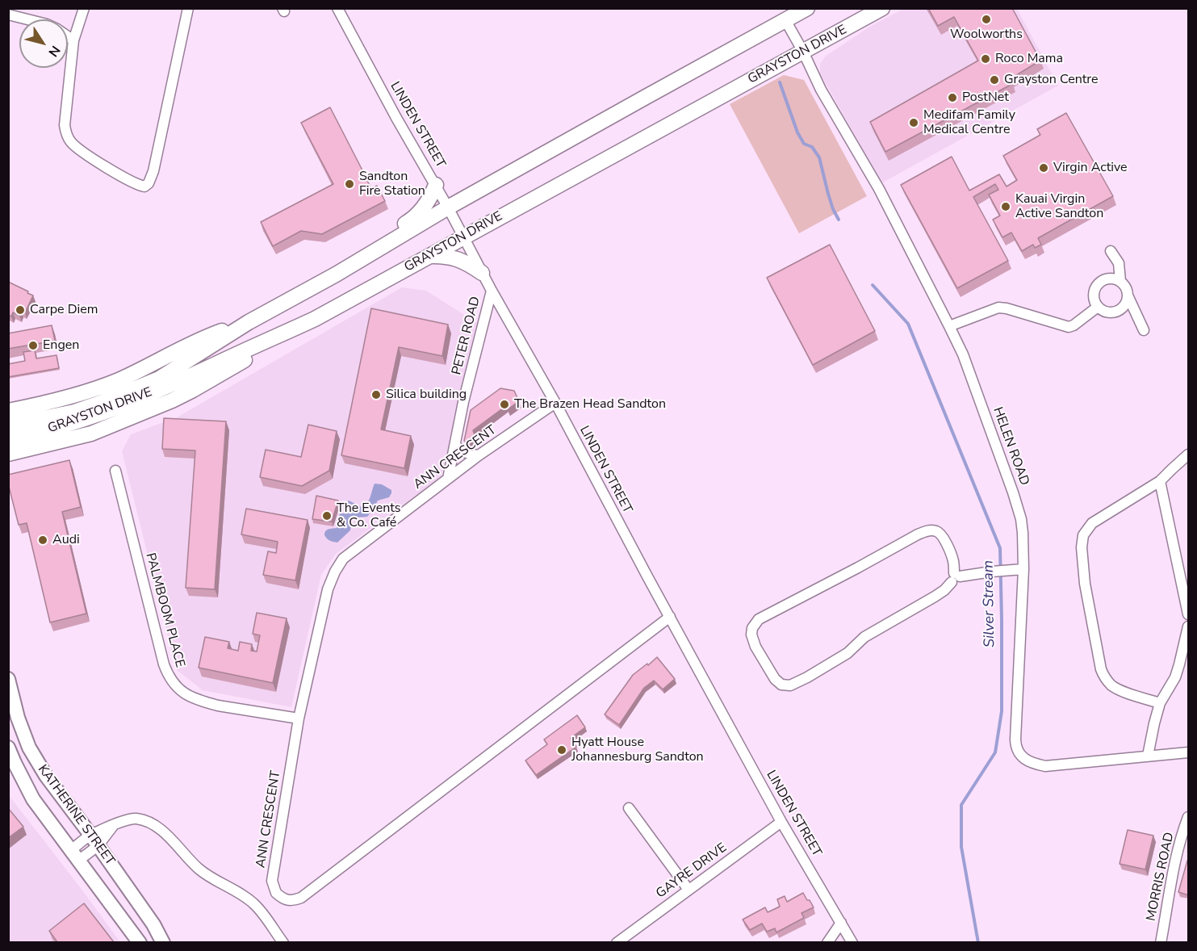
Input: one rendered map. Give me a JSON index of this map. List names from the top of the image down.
{
  "streets": {
    "main road": ["GRAYSTON DRIVE", "KATHERINE STREET"],
    "street": [
      "LINDEN STREET",
      "PETER ROAD",
      "HELEN ROAD",
      "ANN CRESCENT",
      "PALMBOOM PLACE",
      "GAYRE DRIVE",
      "MORRIS ROAD"
    ]
  },
  "crossings": [
    ["GRAYSTON DRIVE", "LINDEN STREET"],
    ["GRAYSTON DRIVE", "HELEN ROAD"],
    ["LINDEN STREET", "PETER ROAD"],
    ["LINDEN STREET", "ANN CRESCENT"],
    ["LINDEN STREET", "GAYRE DRIVE"],
    ["PETER ROAD", "ANN CRESCENT"],
    ["ANN CRESCENT", "PALMBOOM PLACE"]
  ],
  "water": ["Silver Stream"],
  "places": [
    "Woolworths",
    "Roco Mama",
    "Grayston Centre",
    "PostNet",
    "Medifam Family Medical Centre",
    "Virgin Active",
    "Sandton Fire Station",
    "Kauai Virgin Active Sandton",
    "Carpe Diem",
    "Engen",
    "Silica building",
    "The Brazen Head Sandton",
    "The Events & Co. Café",
    "Audi",
    "Hyatt House Johannesburg Sandton"
  ],
  "north": "bottom right"
}
